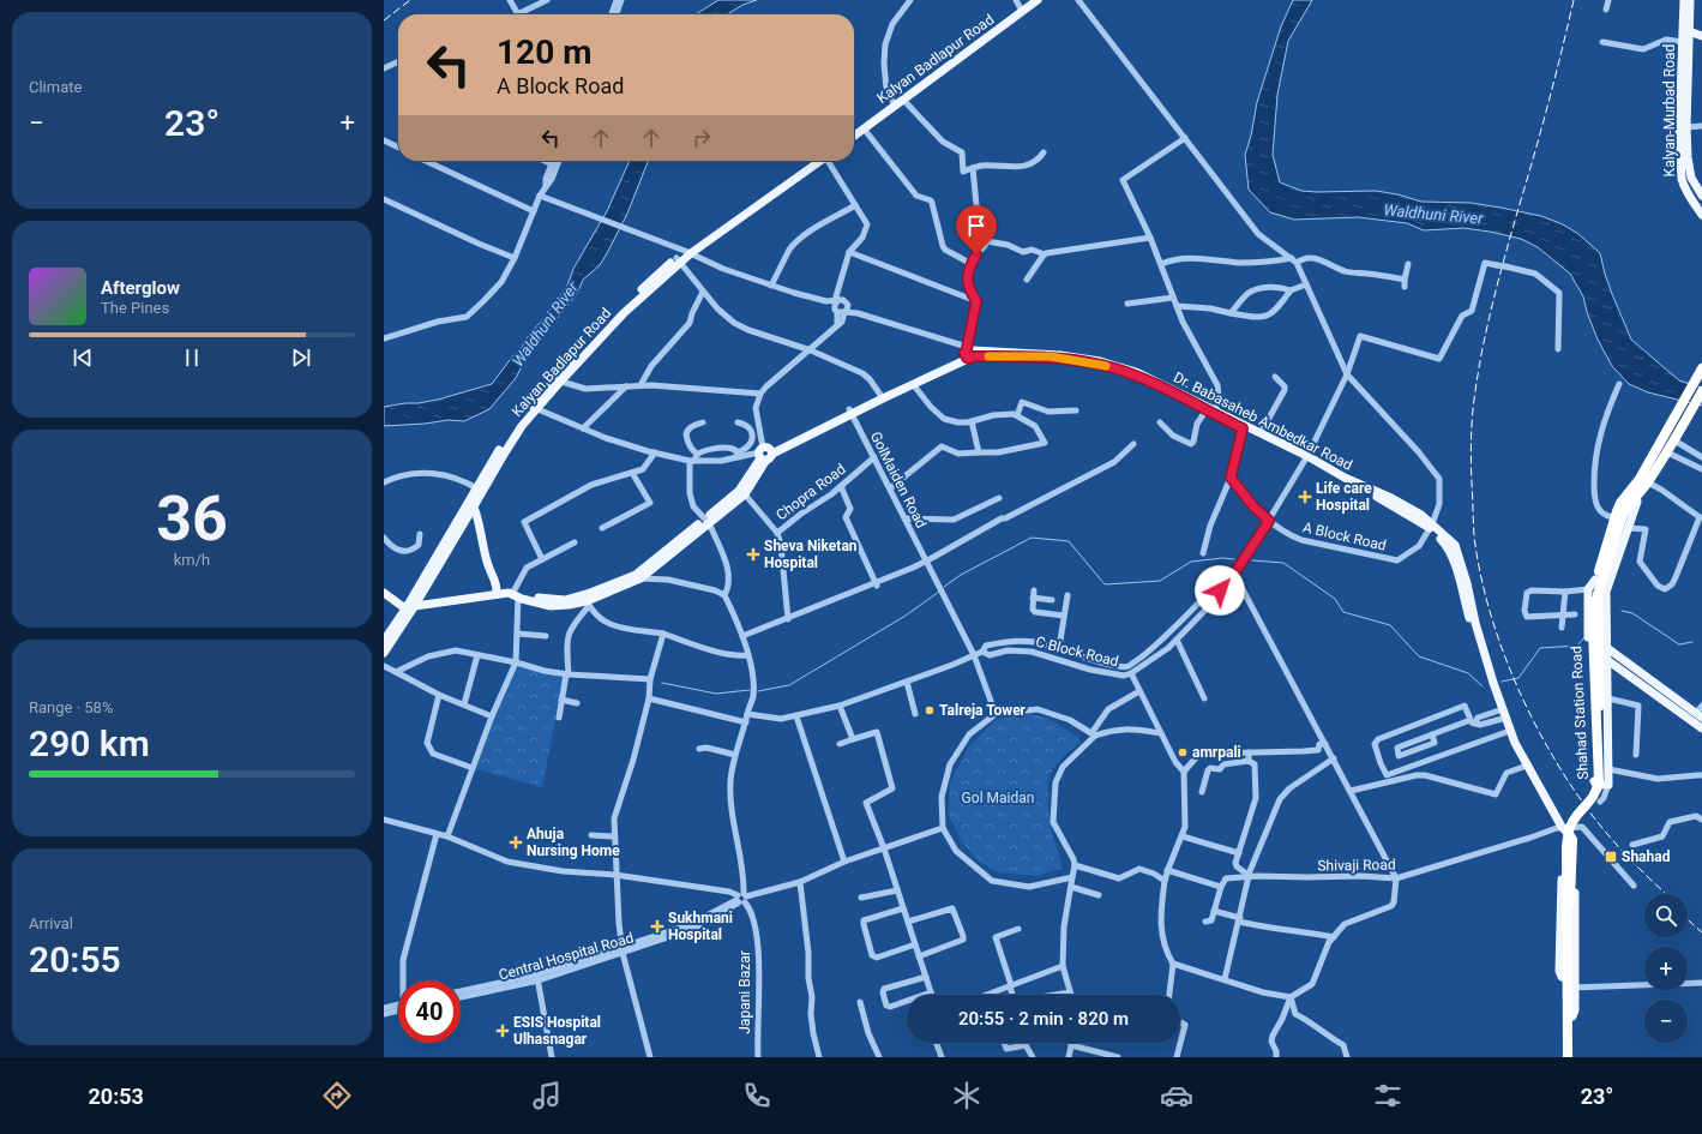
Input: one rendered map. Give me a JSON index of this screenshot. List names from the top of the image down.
{
  "streets": {
    "main road": [
      "Kalyan Badlapur Road",
      "Kalyan-Murbad Road",
      "Dr. Babasaheb Ambedkar Road",
      "Shahad Station Road"
    ],
    "street": [
      "GolMaiden Road",
      "Chopra Road",
      "A Block Road",
      "C Block Road",
      "Shivaji Road",
      "Central Hospital Road",
      "Japani Bazar"
    ]
  },
  "crossings": [
    ["Dr. Babasaheb Ambedkar Road", "GolMaiden Road"],
    ["Dr. Babasaheb Ambedkar Road", "A Block Road"],
    ["Dr. Babasaheb Ambedkar Road", "C Block Road"],
    ["Dr. Babasaheb Ambedkar Road", "Shivaji Road"],
    ["GolMaiden Road", "Chopra Road"],
    ["GolMaiden Road", "C Block Road"],
    ["A Block Road", "C Block Road"],
    ["C Block Road", "Japani Bazar"],
    ["Central Hospital Road", "Japani Bazar"]
  ],
  "water": ["Waldhuni River"],
  "parks": ["Gol Maidan"],
  "places": {
    "health": [
      "Life care Hospital",
      "Sheva Niketan Hospital",
      "Ahuja Nursing Home",
      "Sukhmani Hospital",
      "ESIS Hospital Ulhasnagar"
    ],
    "other": ["Talreja Tower", "amrpali"],
    "transit": ["Shahad"]
  },
  "page": {
    "tile": [
      "Climate",
      ["36", "km/h"],
      ["Range · 58%", "290 km"],
      ["Arrival", "20:55"]
    ],
    "turn": ["120 m", "A Block Road"],
    "heat": ["−", "23°", "+"],
    "song": ["Afterglow", "The Pines"],
    "map_buttons": ["+", "−"],
    "limit": "40",
    "trip": "20:55 · 2 min · 820 m",
    "tabs": ["20:53", "23°"]
  }
}
